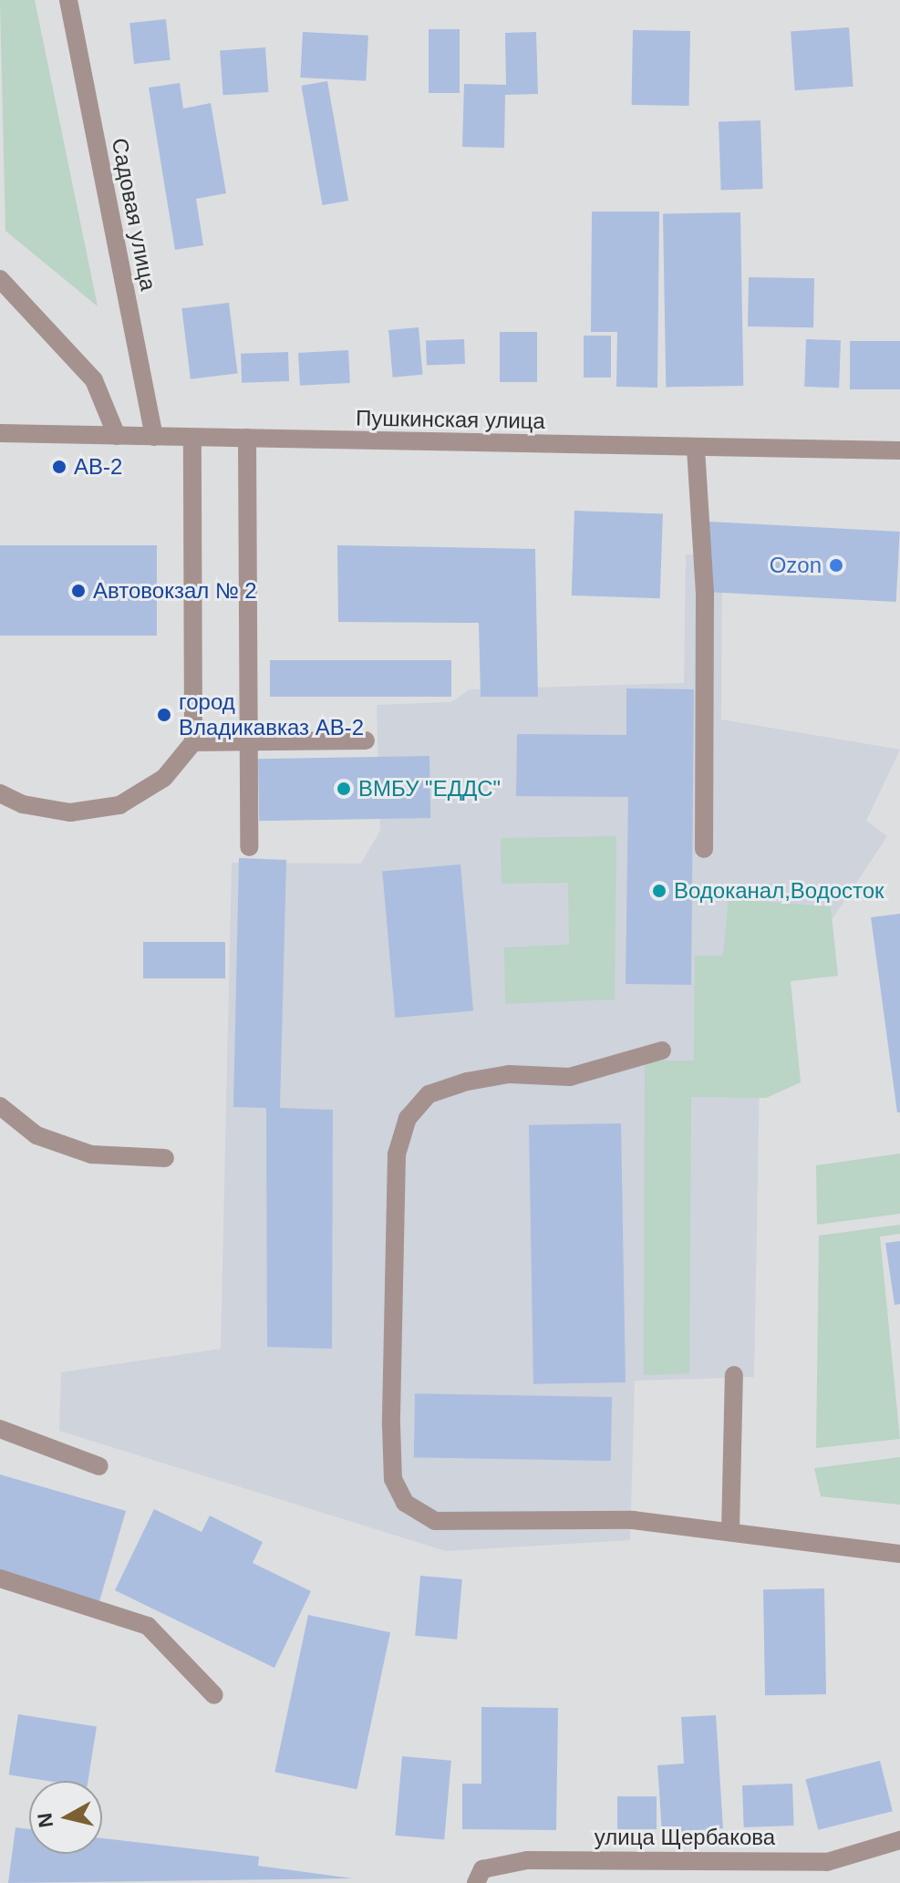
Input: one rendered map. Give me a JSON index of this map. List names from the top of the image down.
{
  "streets": {
    "street": ["Садовая улица", "Пушкинская улица", "улица Щербакова"]
  },
  "crossings": [
    ["Садовая улица", "Пушкинская улица"]
  ],
  "places": [
    "АВ-2",
    "Ozon",
    "Автовокзал № 2",
    "город Владикавказ АВ-2",
    "ВМБУ \"ЕДДС\"",
    "Водоканал,Водосток"
  ],
  "north": "left"
}
